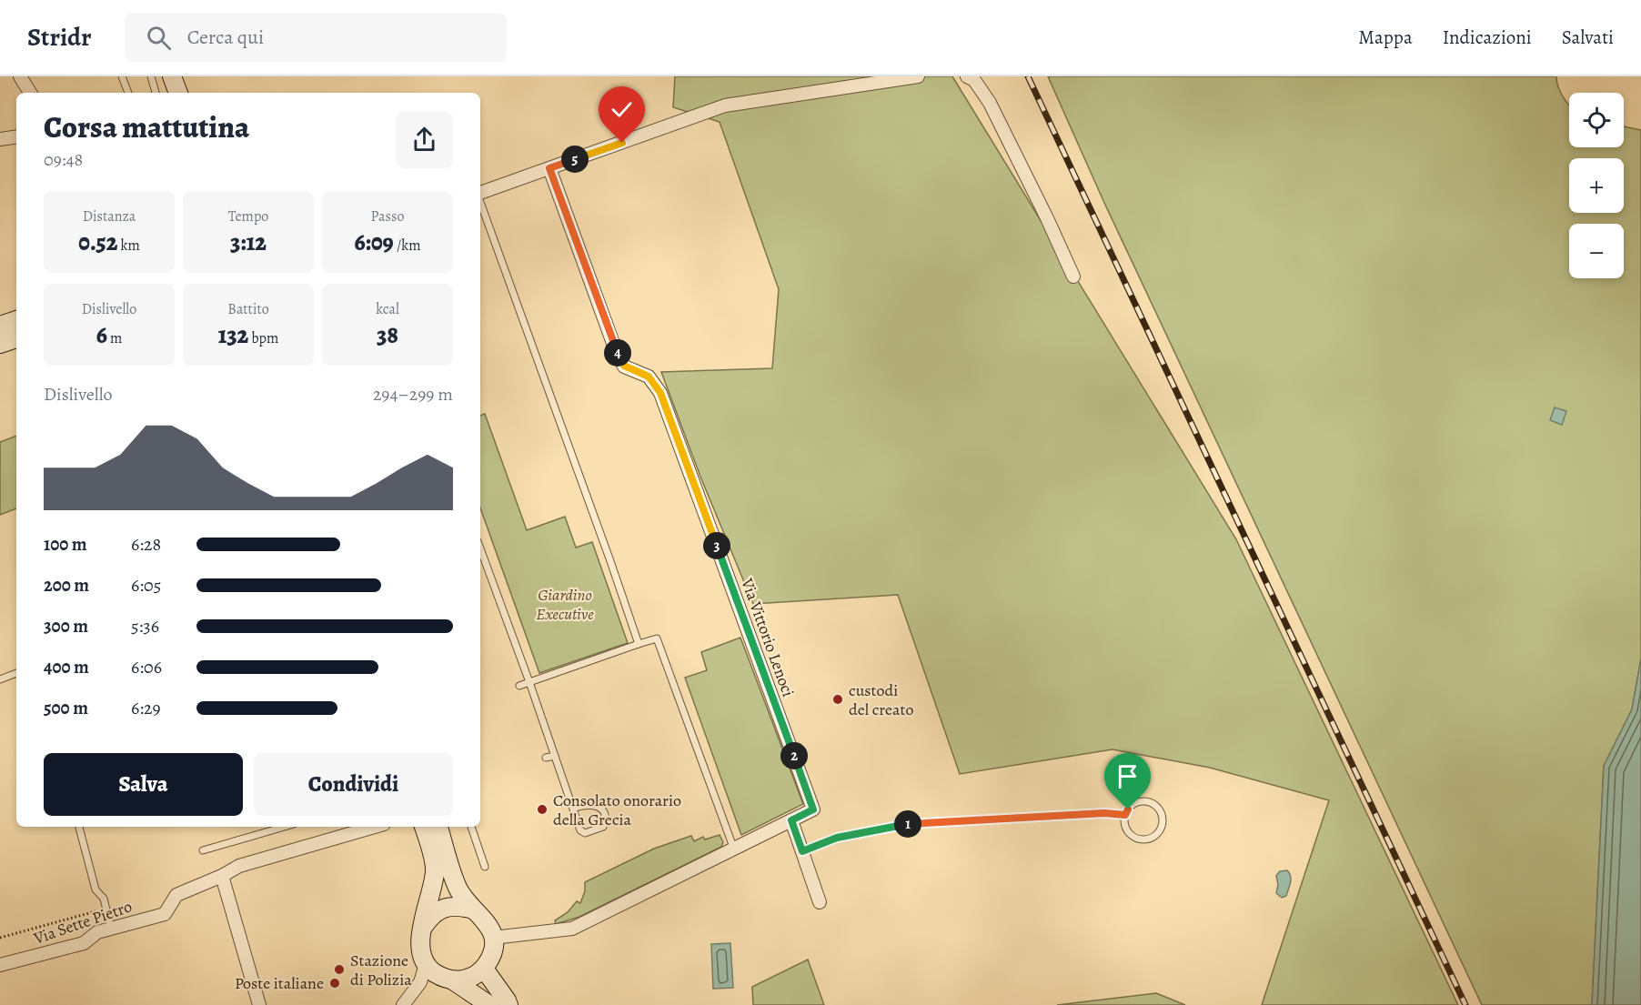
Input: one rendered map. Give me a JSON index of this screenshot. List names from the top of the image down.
{
  "streets": {
    "street": ["Via Vittorio Lenoci", "Via Sette Pietro"]
  },
  "parks": ["Giardino Executive"],
  "places": [
    "custodi del creato",
    "Consolato onorario della Grecia",
    "Stazione di Polizia",
    "Poste italiane"
  ],
  "page": {
    "header": "Stridr",
    "search": "Cerca qui",
    "nav": ["Mappa", "Indicazioni", "Salvati"],
    "map_buttons": ["+", "−"],
    "heading": ["Corsa mattutina", "09:48"],
    "pins": [
      "5",
      "4",
      "3",
      "2",
      "1"
    ],
    "stats": [
      ["Distanza", "0.52 km"],
      ["Tempo", "3:12"],
      ["Passo", "6:09 /km"],
      ["Dislivello", "6 m"],
      ["Battito", "132 bpm"],
      ["kcal", "38"]
    ],
    "chart": ["Dislivello", "294–299 m"],
    "list": [
      {
        "name": "100 m",
        "note": "6:28"
      },
      {
        "name": "200 m",
        "note": "6:05"
      },
      {
        "name": "300 m",
        "note": "5:36"
      },
      {
        "name": "400 m",
        "note": "6:06"
      },
      {
        "name": "500 m",
        "note": "6:29"
      }
    ],
    "buttons": ["Salva", "Condividi"]
  }
}
